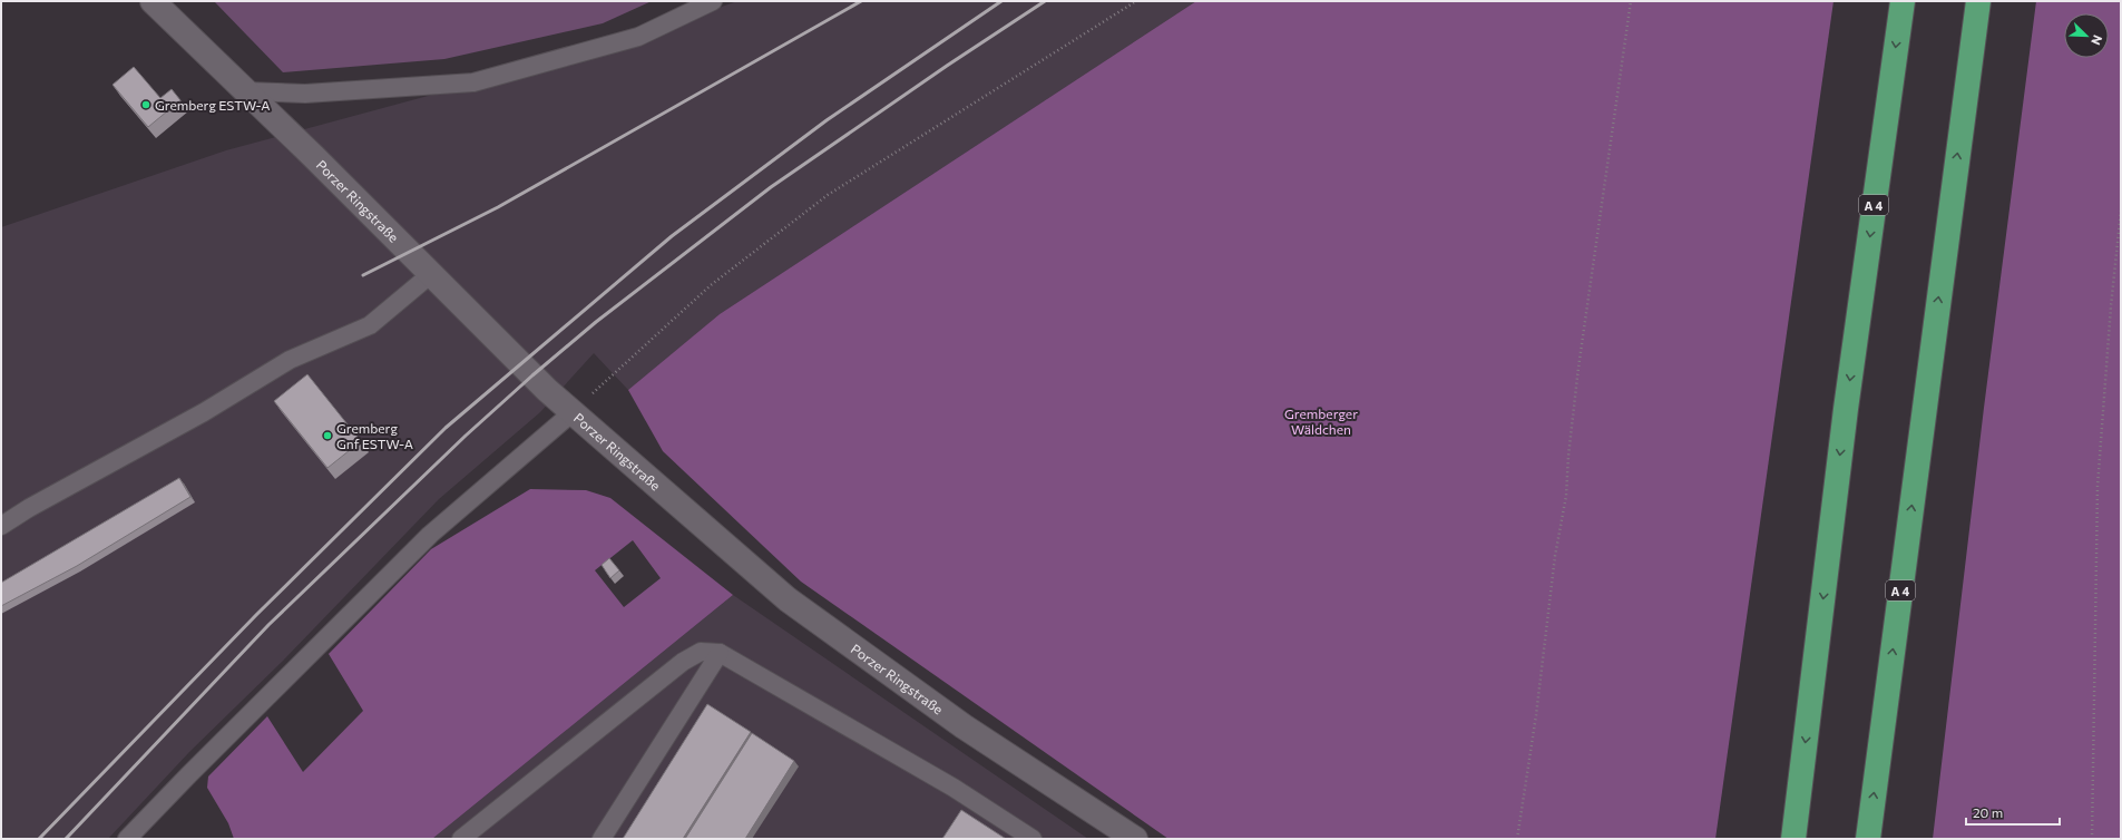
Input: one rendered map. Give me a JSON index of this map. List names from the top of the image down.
{
  "streets": {
    "highway": ["A 4"],
    "street": ["Porzer Ringstraße"]
  },
  "parks": ["Gremberger Wäldchen"],
  "places": ["Gremberg ESTW-A", "Gremberg Gnf ESTW-A"],
  "scale_bar": "20 m",
  "north": "bottom right"
}
